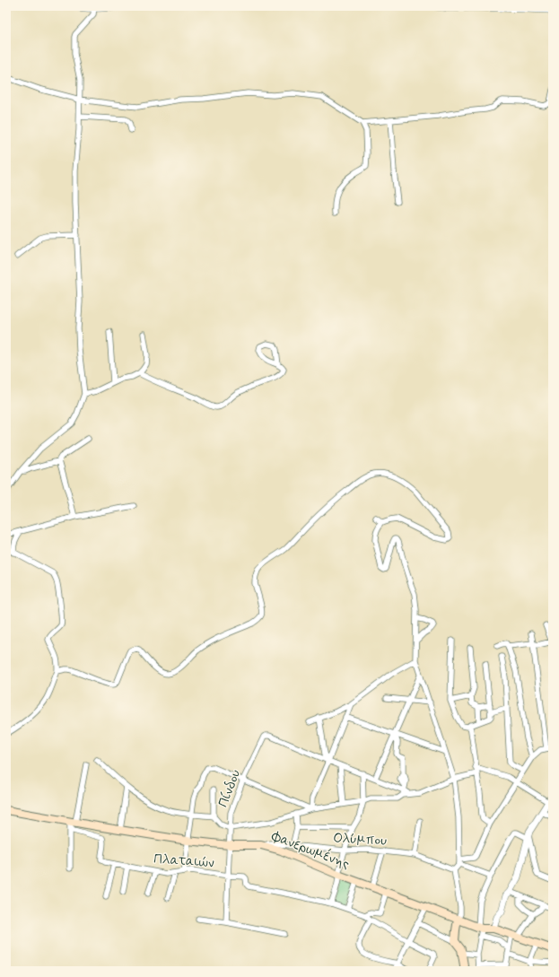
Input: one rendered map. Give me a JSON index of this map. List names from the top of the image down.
{
  "streets": {
    "main road": ["Φανερωμένης"],
    "street": ["Πίνδου", "Ολύμπου", "Πλαταιών"]
  },
  "crossings": [
    ["Πίνδου", "Φανερωμένης"],
    ["Πίνδου", "Πλαταιών"],
    ["Ολύμπου", "Φανερωμένης"]
  ]
}
